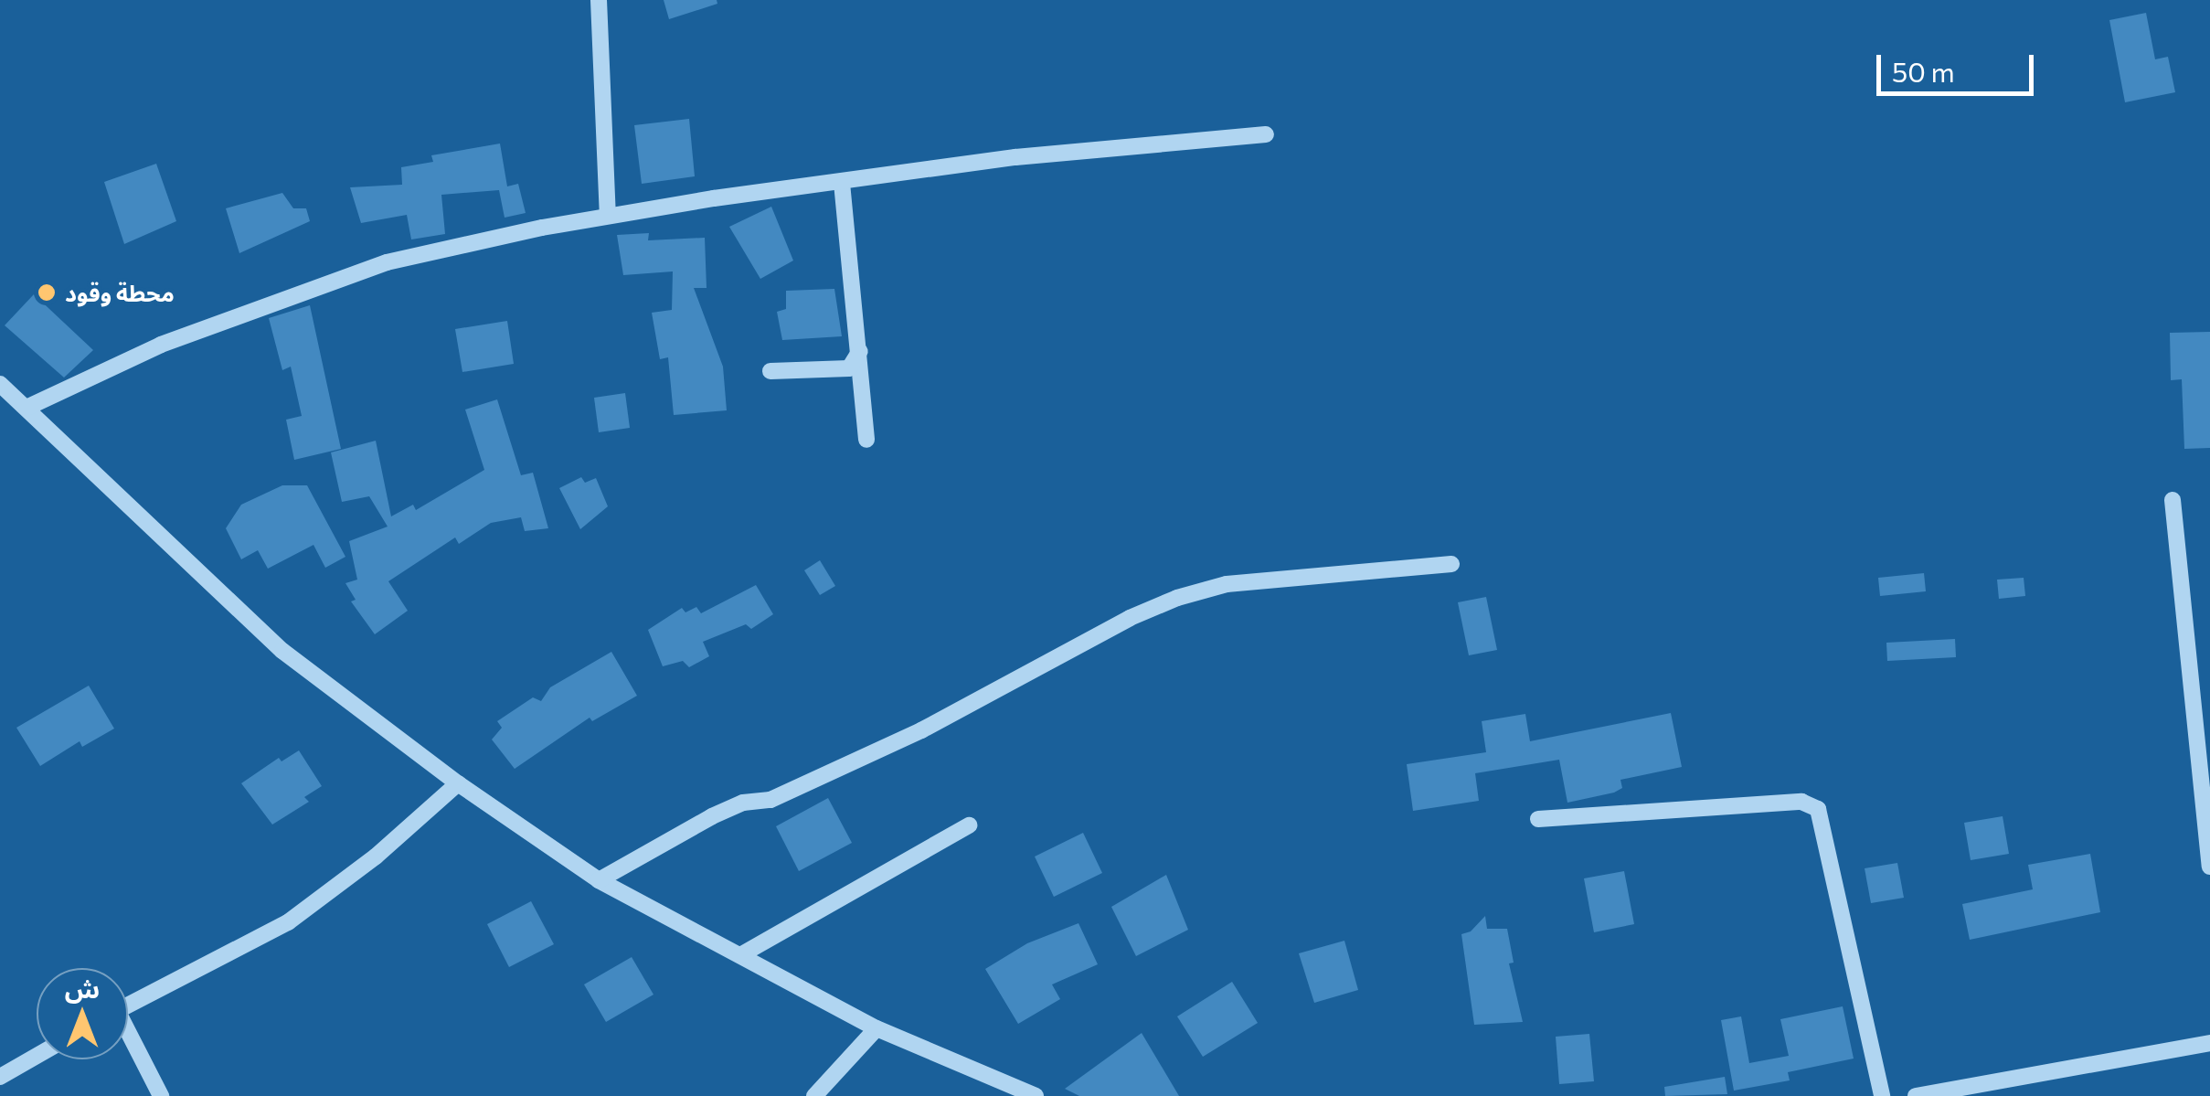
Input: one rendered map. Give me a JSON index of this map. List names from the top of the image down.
{
  "places": ["محطة وقود"],
  "scale_bar": "50 m",
  "north": "top"
}
